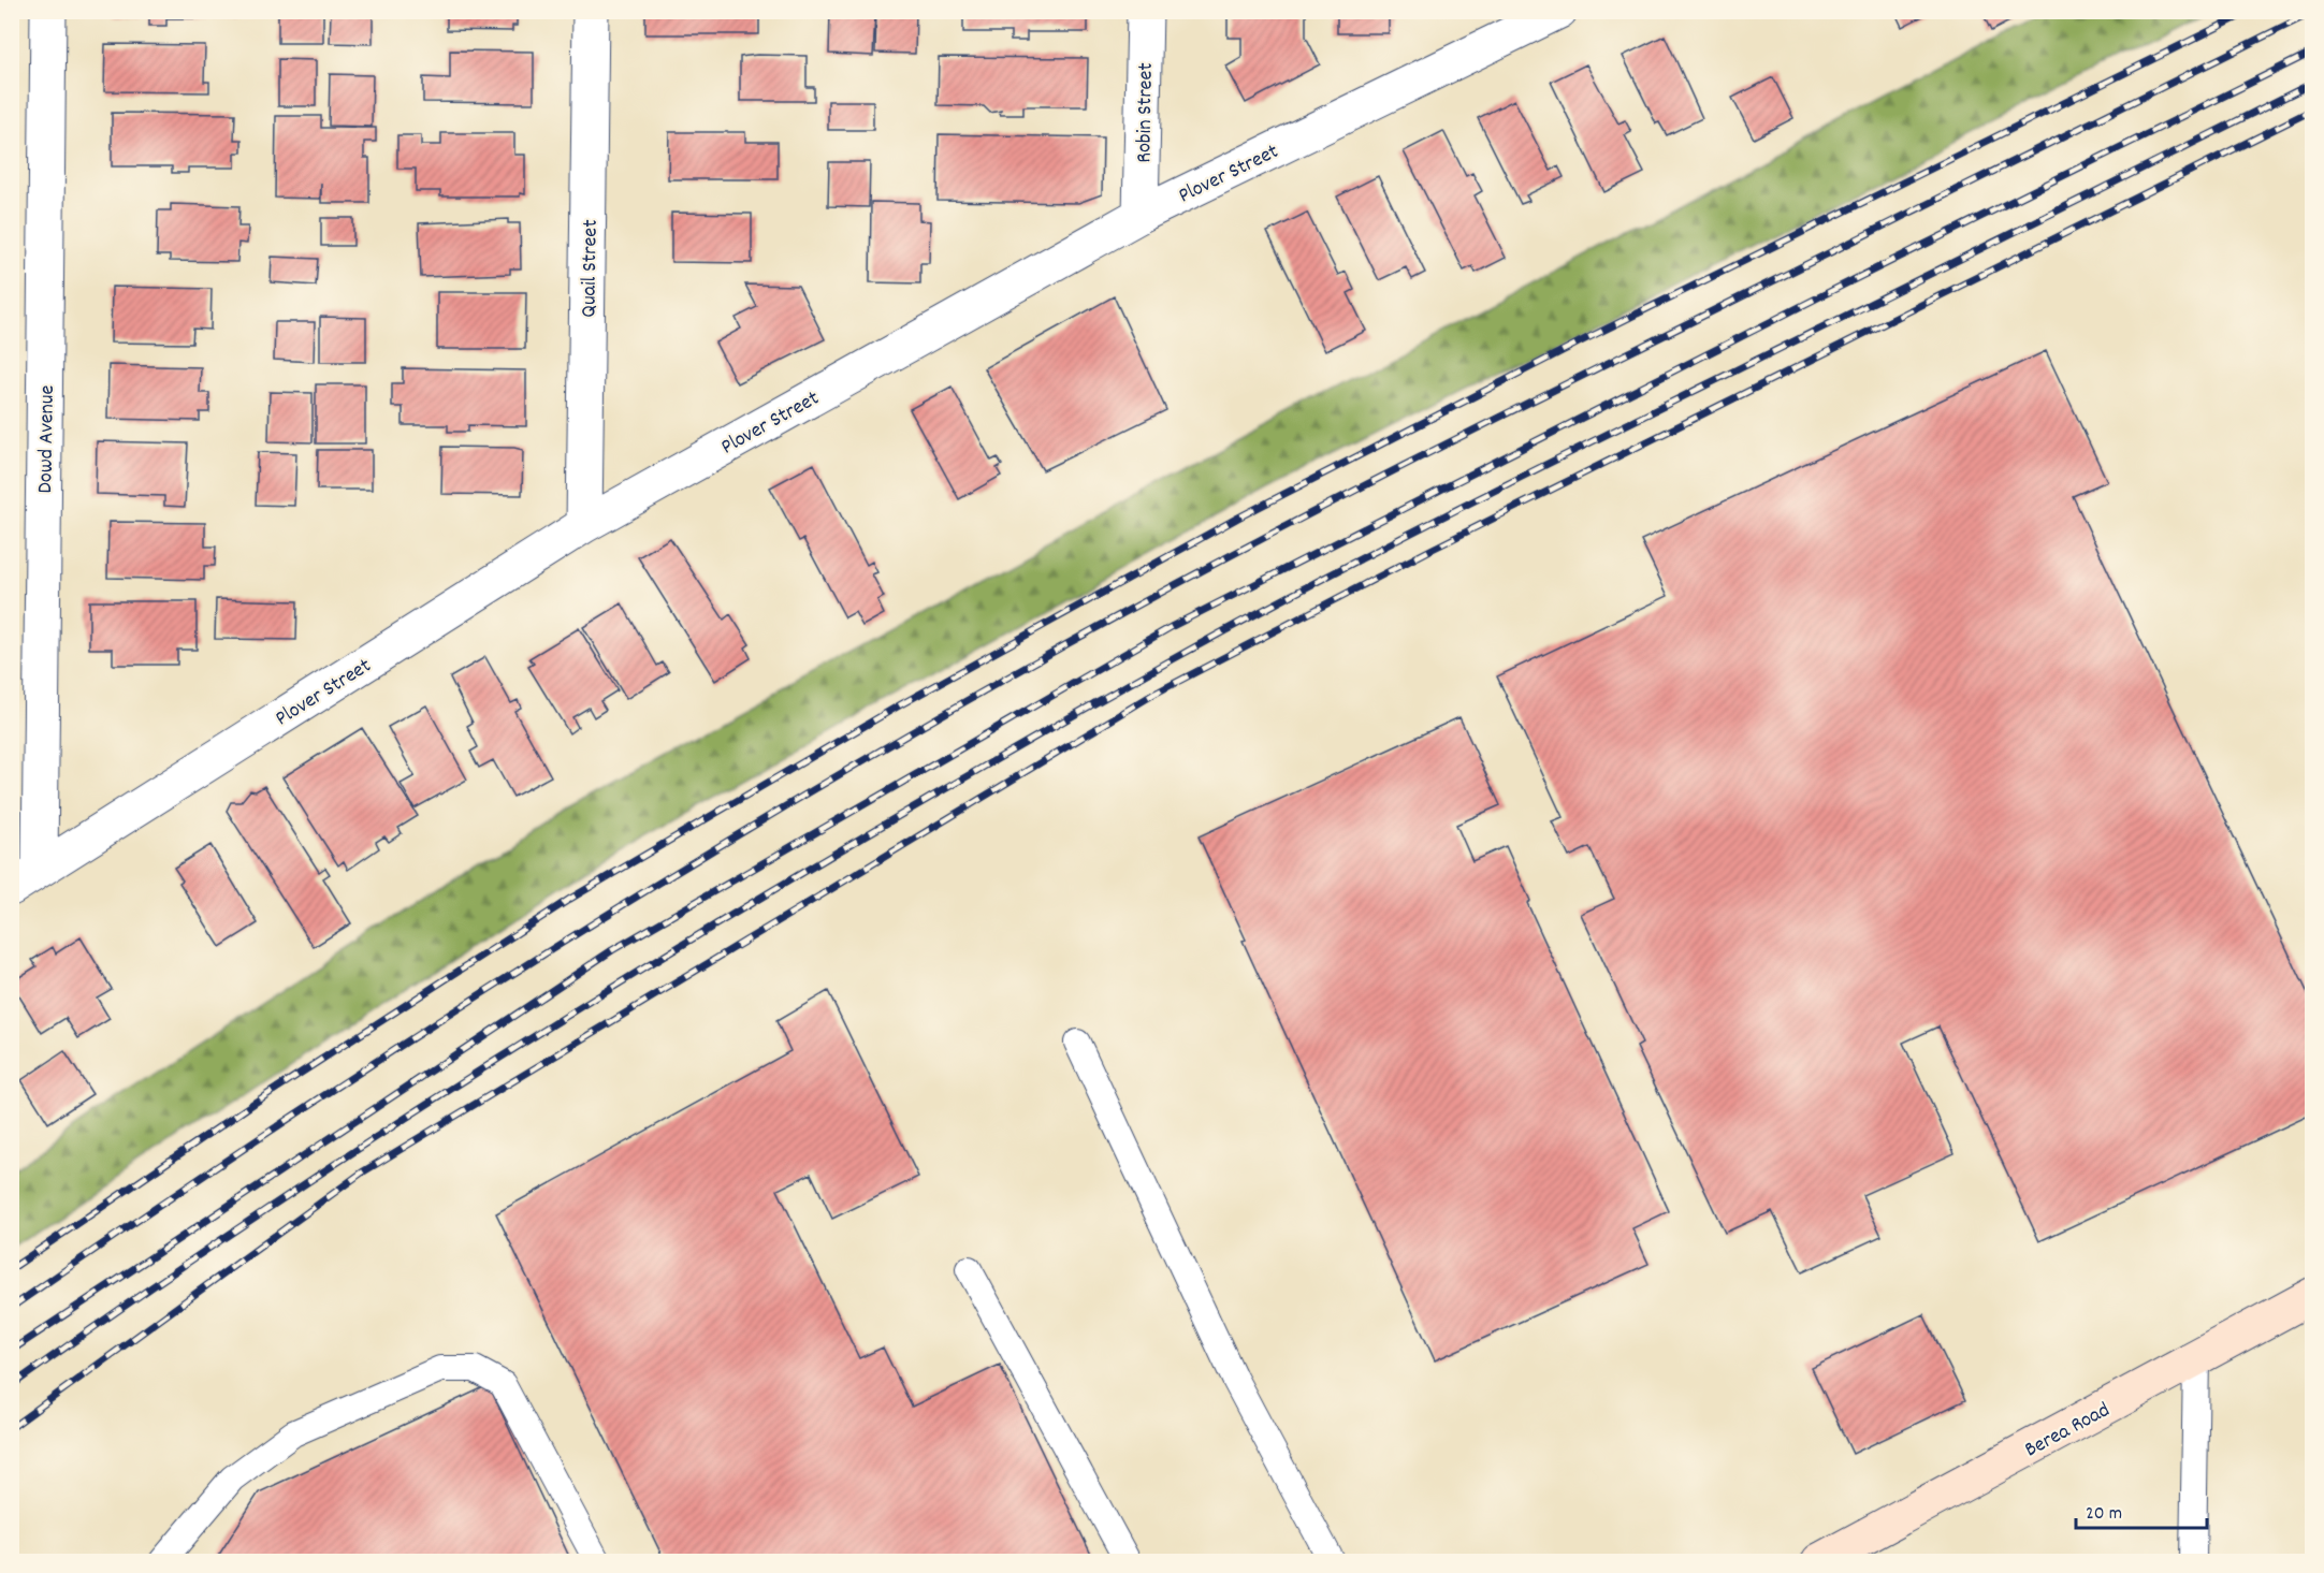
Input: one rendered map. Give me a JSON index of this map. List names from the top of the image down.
{
  "streets": {
    "main road": ["Berea Road"],
    "street": [
      "Robin Street",
      "Plover Street",
      "Quail Street",
      "Dowd Avenue"
    ]
  },
  "crossings": [
    ["Robin Street", "Plover Street"],
    ["Plover Street", "Quail Street"],
    ["Plover Street", "Dowd Avenue"]
  ],
  "scale_bar": "20 m"
}
